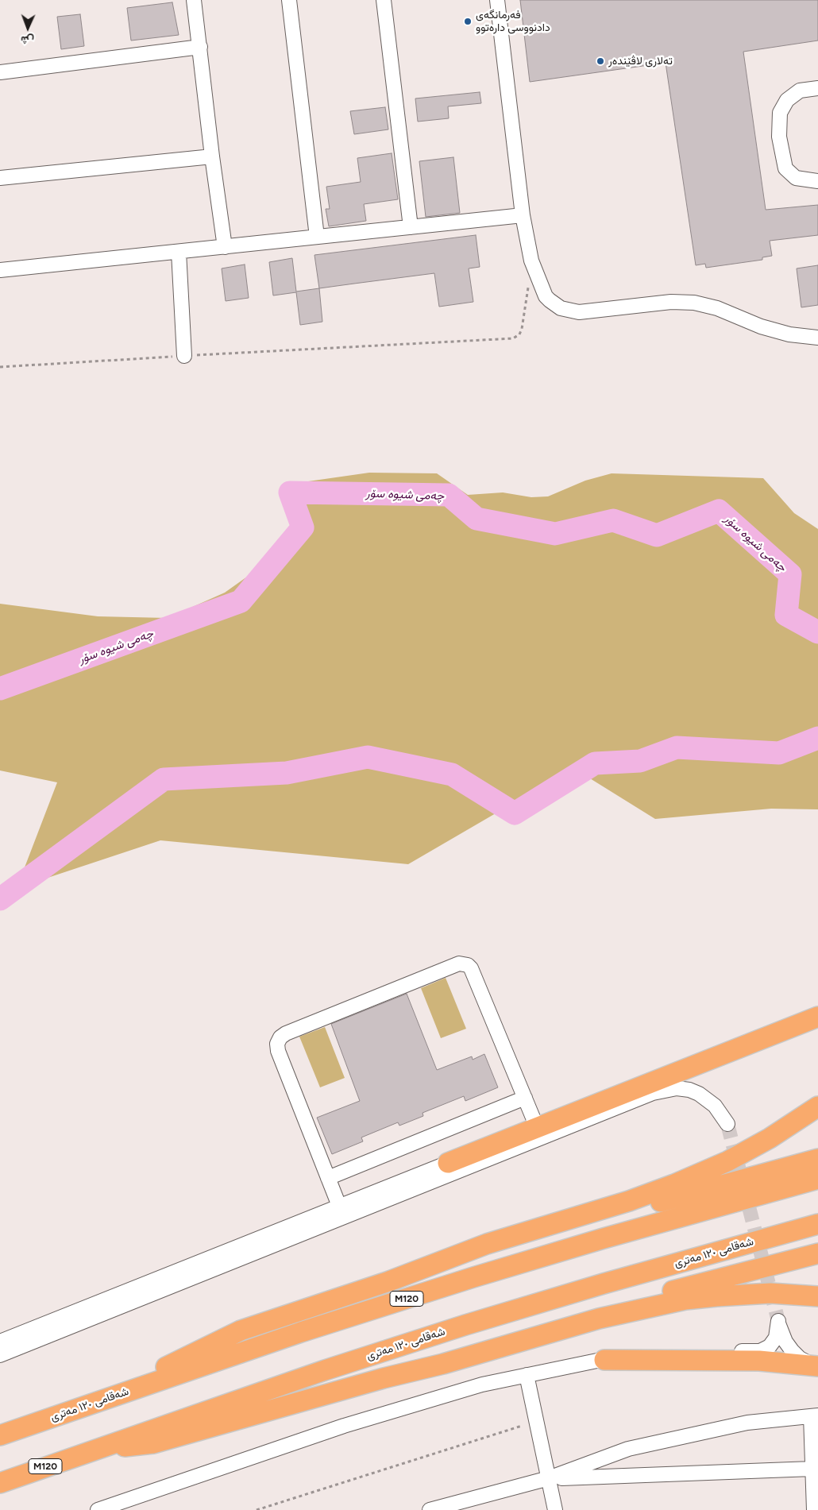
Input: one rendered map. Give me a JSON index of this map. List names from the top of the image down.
{
  "streets": {
    "highway": ["شەقامی ١٢٠ مەتری", "M120"]
  },
  "water": ["چەمی شیوە سۆر"],
  "places": ["فەرمانگەی دادنووسی دارەتوو", "تەلاری لاڤێندەر"],
  "north": "bottom"
}
